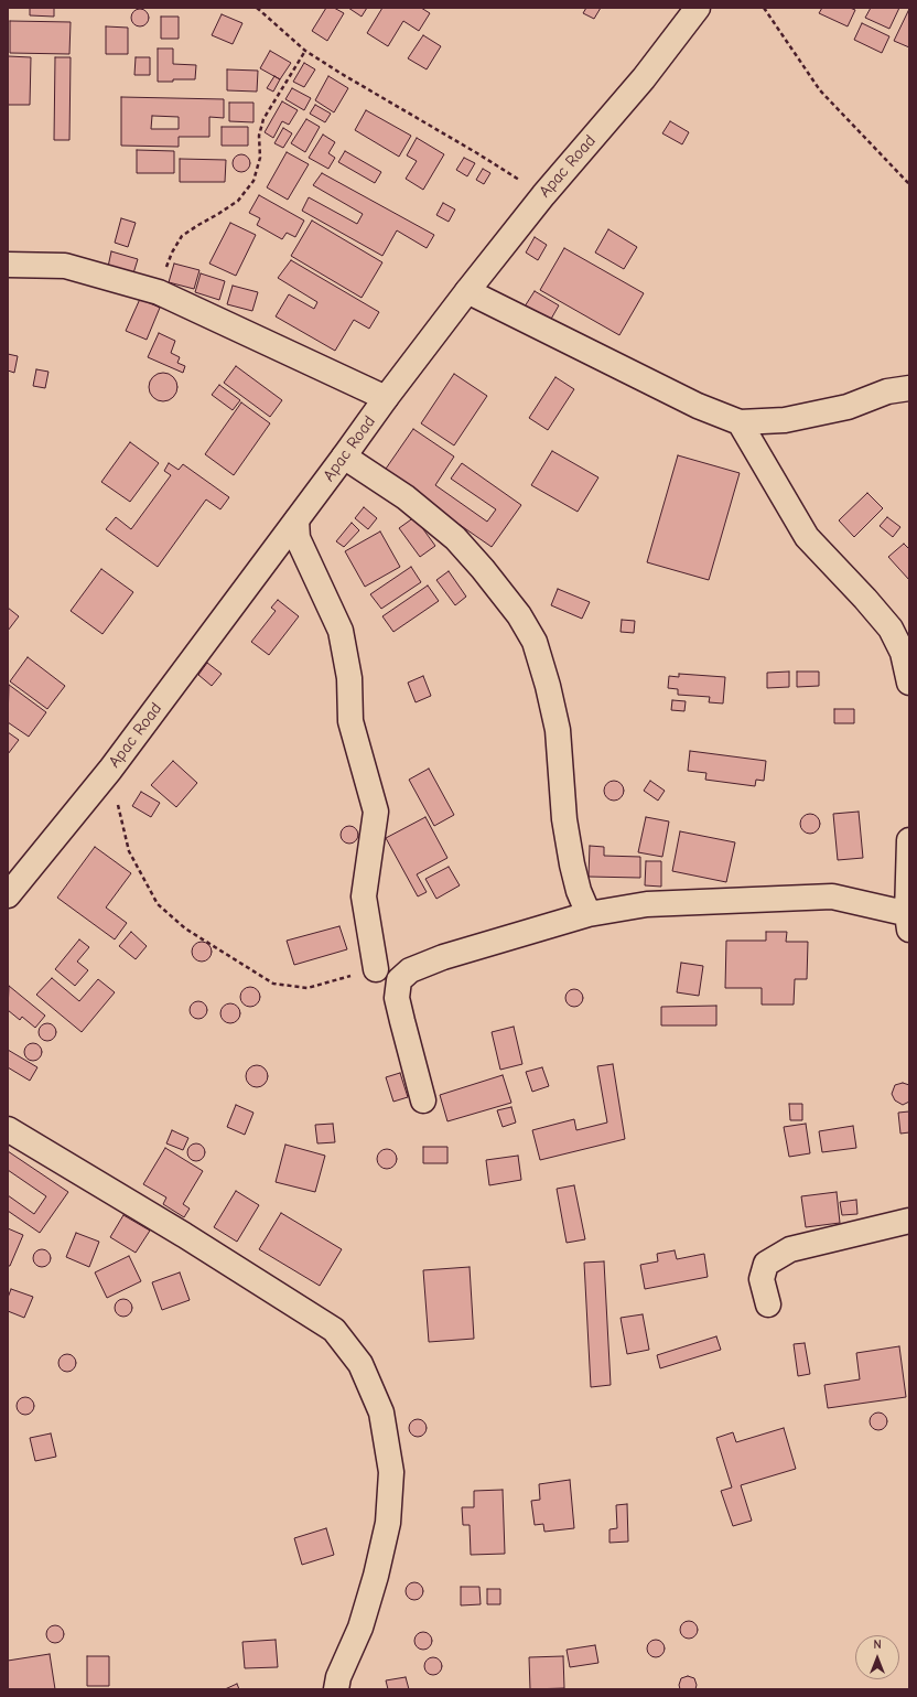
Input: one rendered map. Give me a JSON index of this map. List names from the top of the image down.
{
  "streets": {
    "street": ["Apac Road"]
  },
  "north": "top"
}
